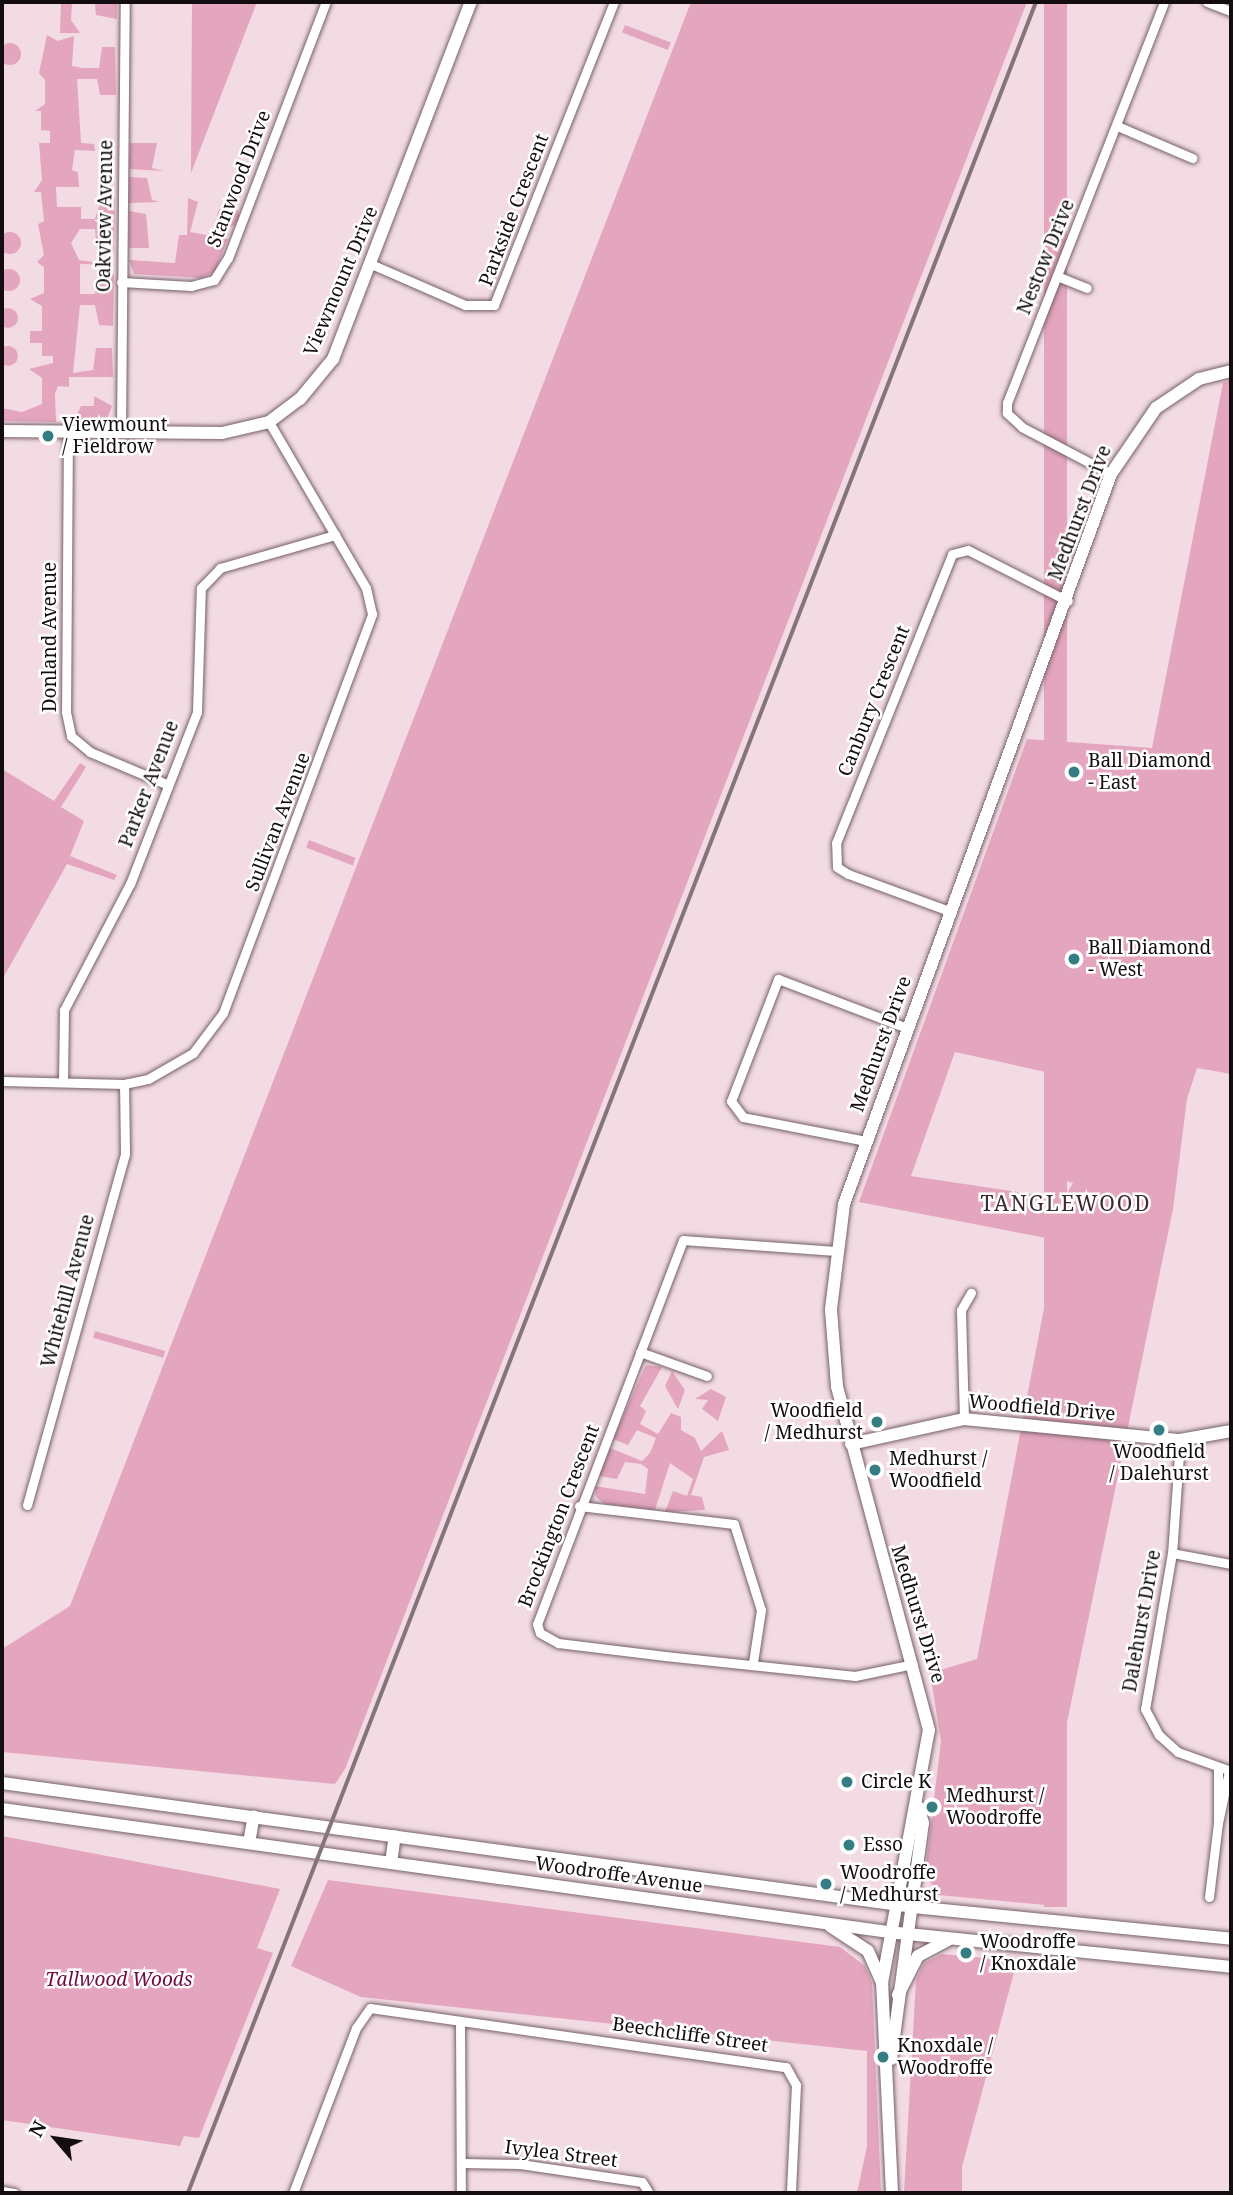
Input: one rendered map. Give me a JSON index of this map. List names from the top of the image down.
{
  "streets": {
    "street": [
      "Stanwood Drive",
      "Parkside Crescent",
      "Oakview Avenue",
      "Nestow Drive",
      "Viewmount Drive",
      "Medhurst Drive",
      "Donland Avenue",
      "Canbury Crescent",
      "Parker Avenue",
      "Sullivan Avenue",
      "Whitehill Avenue",
      "Woodfield Drive",
      "Brockington Crescent",
      "Dalehurst Drive",
      "Woodroffe Avenue",
      "Beechcliffe Street",
      "Ivylea Street"
    ]
  },
  "crossings": [
    ["Stanwood Drive", "Oakview Avenue"],
    ["Parkside Crescent", "Viewmount Drive"],
    ["Oakview Avenue", "Viewmount Drive"],
    ["Nestow Drive", "Medhurst Drive"],
    ["Viewmount Drive", "Donland Avenue"],
    ["Viewmount Drive", "Sullivan Avenue"],
    ["Medhurst Drive", "Canbury Crescent"],
    ["Medhurst Drive", "Woodfield Drive"],
    ["Medhurst Drive", "Brockington Crescent"],
    ["Medhurst Drive", "Woodroffe Avenue"],
    ["Donland Avenue", "Parker Avenue"],
    ["Parker Avenue", "Sullivan Avenue"],
    ["Sullivan Avenue", "Whitehill Avenue"],
    ["Woodfield Drive", "Dalehurst Drive"]
  ],
  "districts": ["TANGLEWOOD"],
  "parks": ["Tallwood Woods"],
  "places": [
    "Viewmount / Fieldrow",
    "Ball Diamond - East",
    "Ball Diamond - West",
    "Woodfield / Medhurst",
    "Woodfield / Dalehurst",
    "Medhurst / Woodfield",
    "Circle K",
    "Medhurst / Woodroffe",
    "Esso",
    "Woodroffe / Medhurst",
    "Woodroffe / Knoxdale",
    "Knoxdale / Woodroffe"
  ],
  "north": "top left"
}
